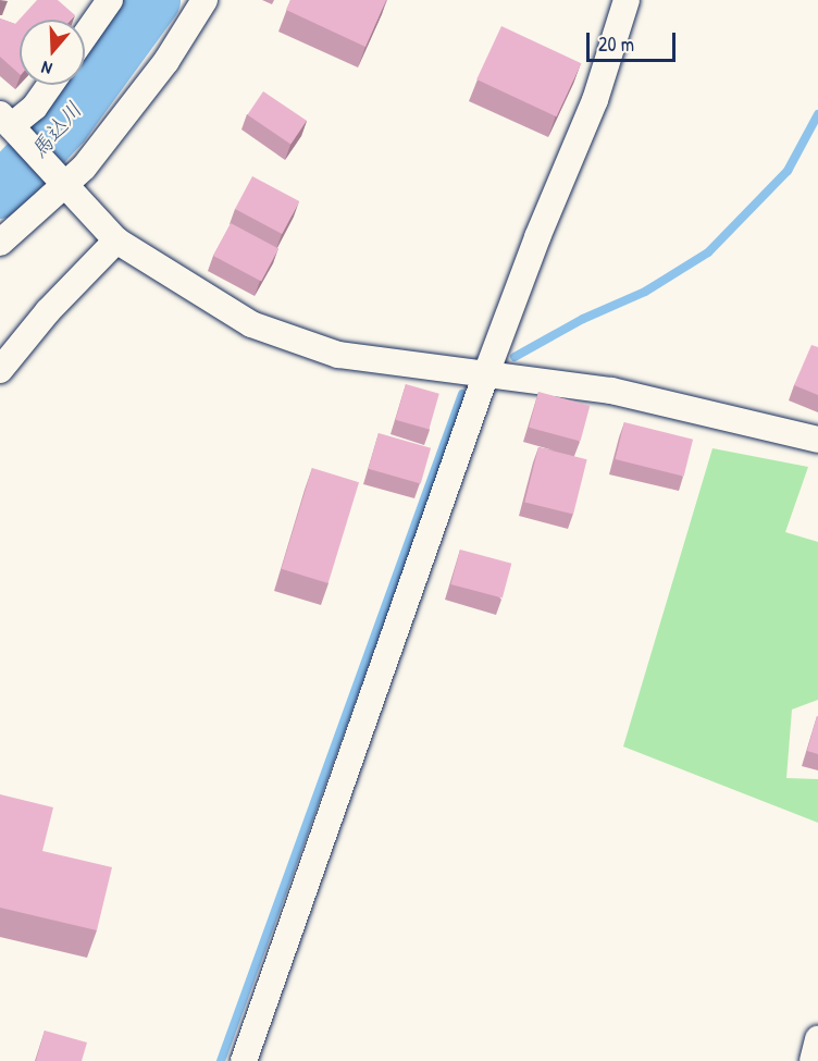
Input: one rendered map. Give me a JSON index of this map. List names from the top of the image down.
{
  "water": ["馬込川"],
  "scale_bar": "20 m",
  "north": "bottom"
}
